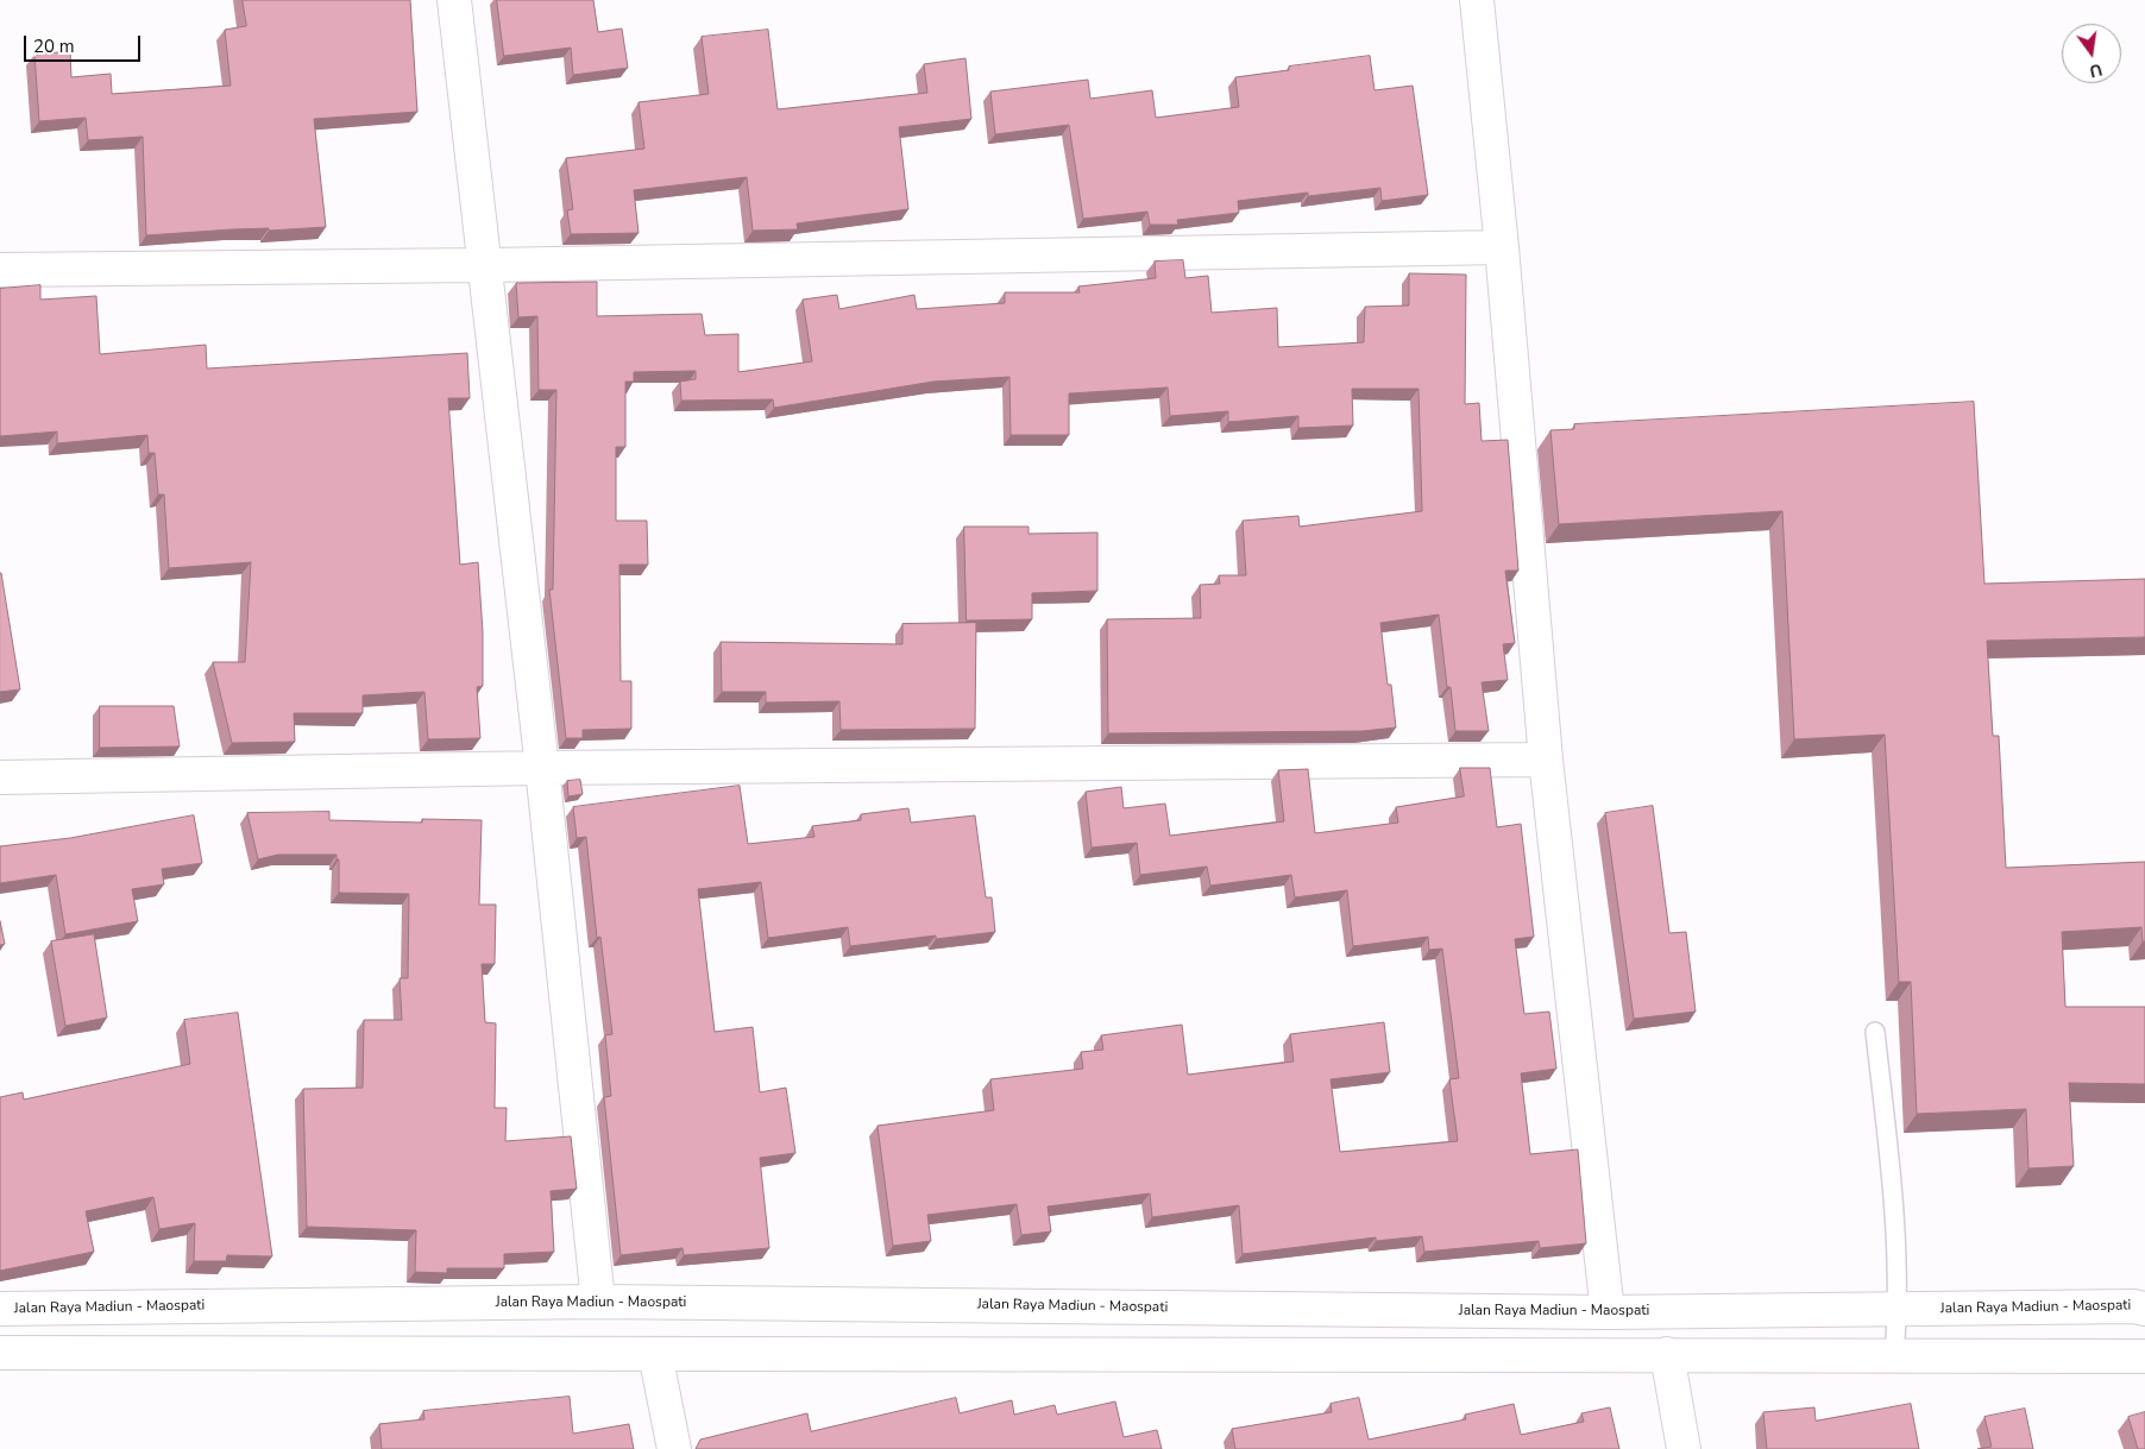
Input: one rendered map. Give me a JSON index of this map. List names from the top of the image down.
{
  "streets": {
    "main road": ["Jalan Raya Madiun - Maospati"]
  },
  "scale_bar": "20 m",
  "north": "bottom"
}
